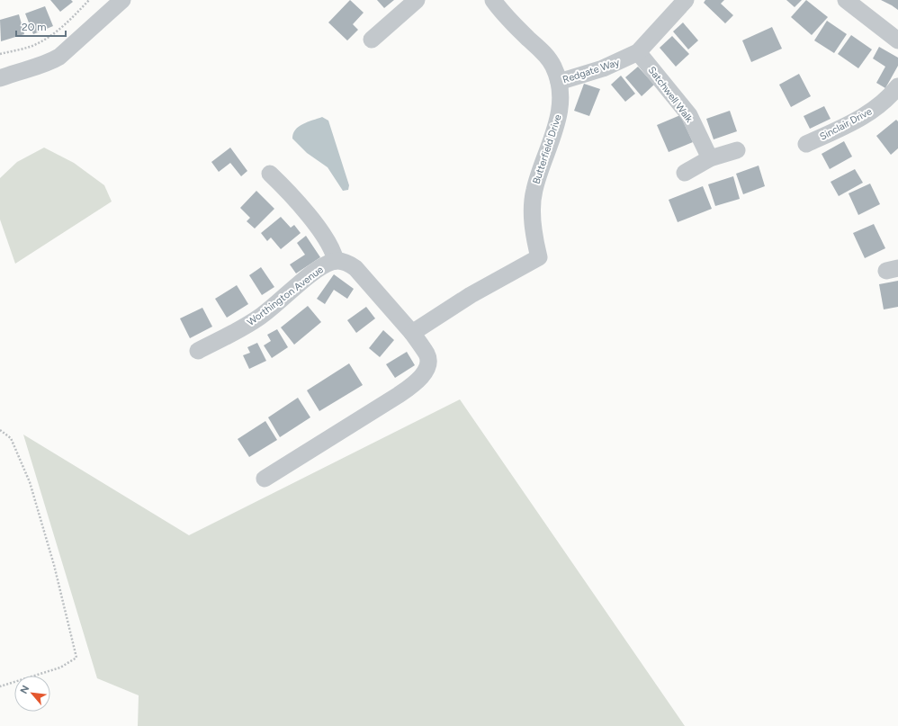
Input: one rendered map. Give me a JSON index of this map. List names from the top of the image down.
{
  "streets": {
    "street": [
      "Redgate Way",
      "Satchwell Walk",
      "Sinclair Drive",
      "Butterfield Drive",
      "Worthington Avenue"
    ]
  },
  "crossings": [
    ["Redgate Way", "Satchwell Walk"],
    ["Redgate Way", "Butterfield Drive"]
  ],
  "scale_bar": "20 m",
  "north": "top left"
}
